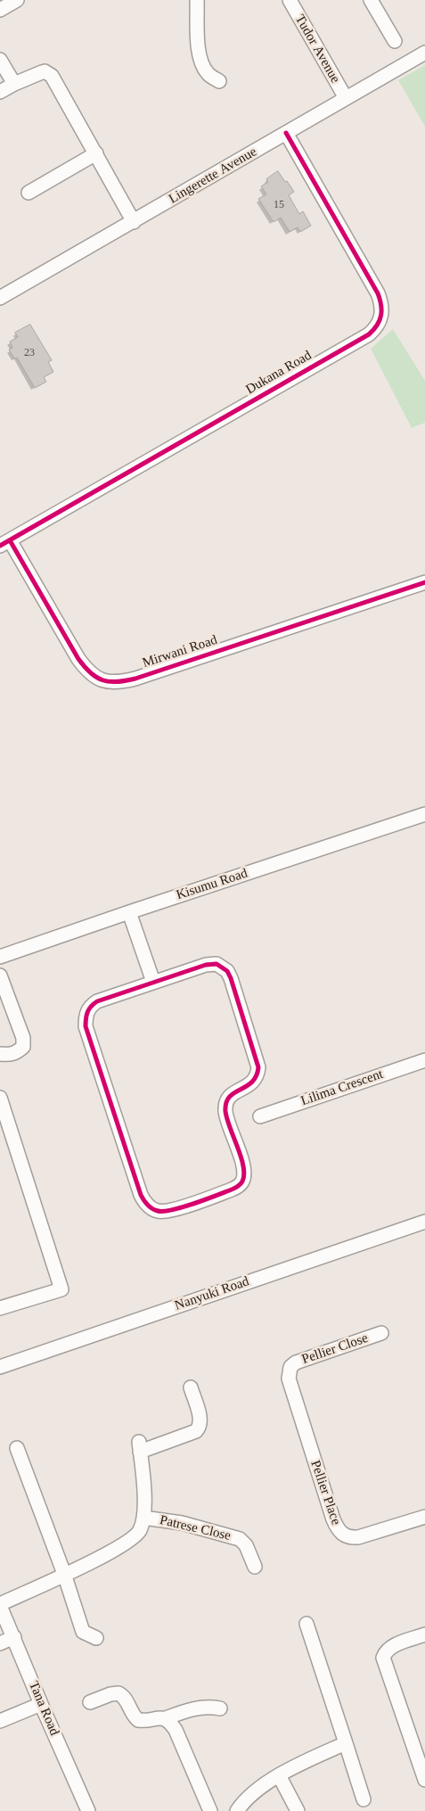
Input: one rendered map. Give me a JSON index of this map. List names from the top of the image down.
{
  "streets": {
    "street": [
      "Tudor Avenue",
      "Lingerette Avenue",
      "Dukana Road",
      "Mirwani Road",
      "Kisumu Road",
      "Lilima Crescent",
      "Nanyuki Road",
      "Pellier Close",
      "Pellier Place",
      "Patrese Close",
      "Tana Road"
    ]
  },
  "crossings": [
    ["Tudor Avenue", "Lingerette Avenue"],
    ["Lingerette Avenue", "Dukana Road"],
    ["Dukana Road", "Mirwani Road"],
    ["Pellier Close", "Pellier Place"]
  ],
  "house_numbers": ["15", "23"]
}
